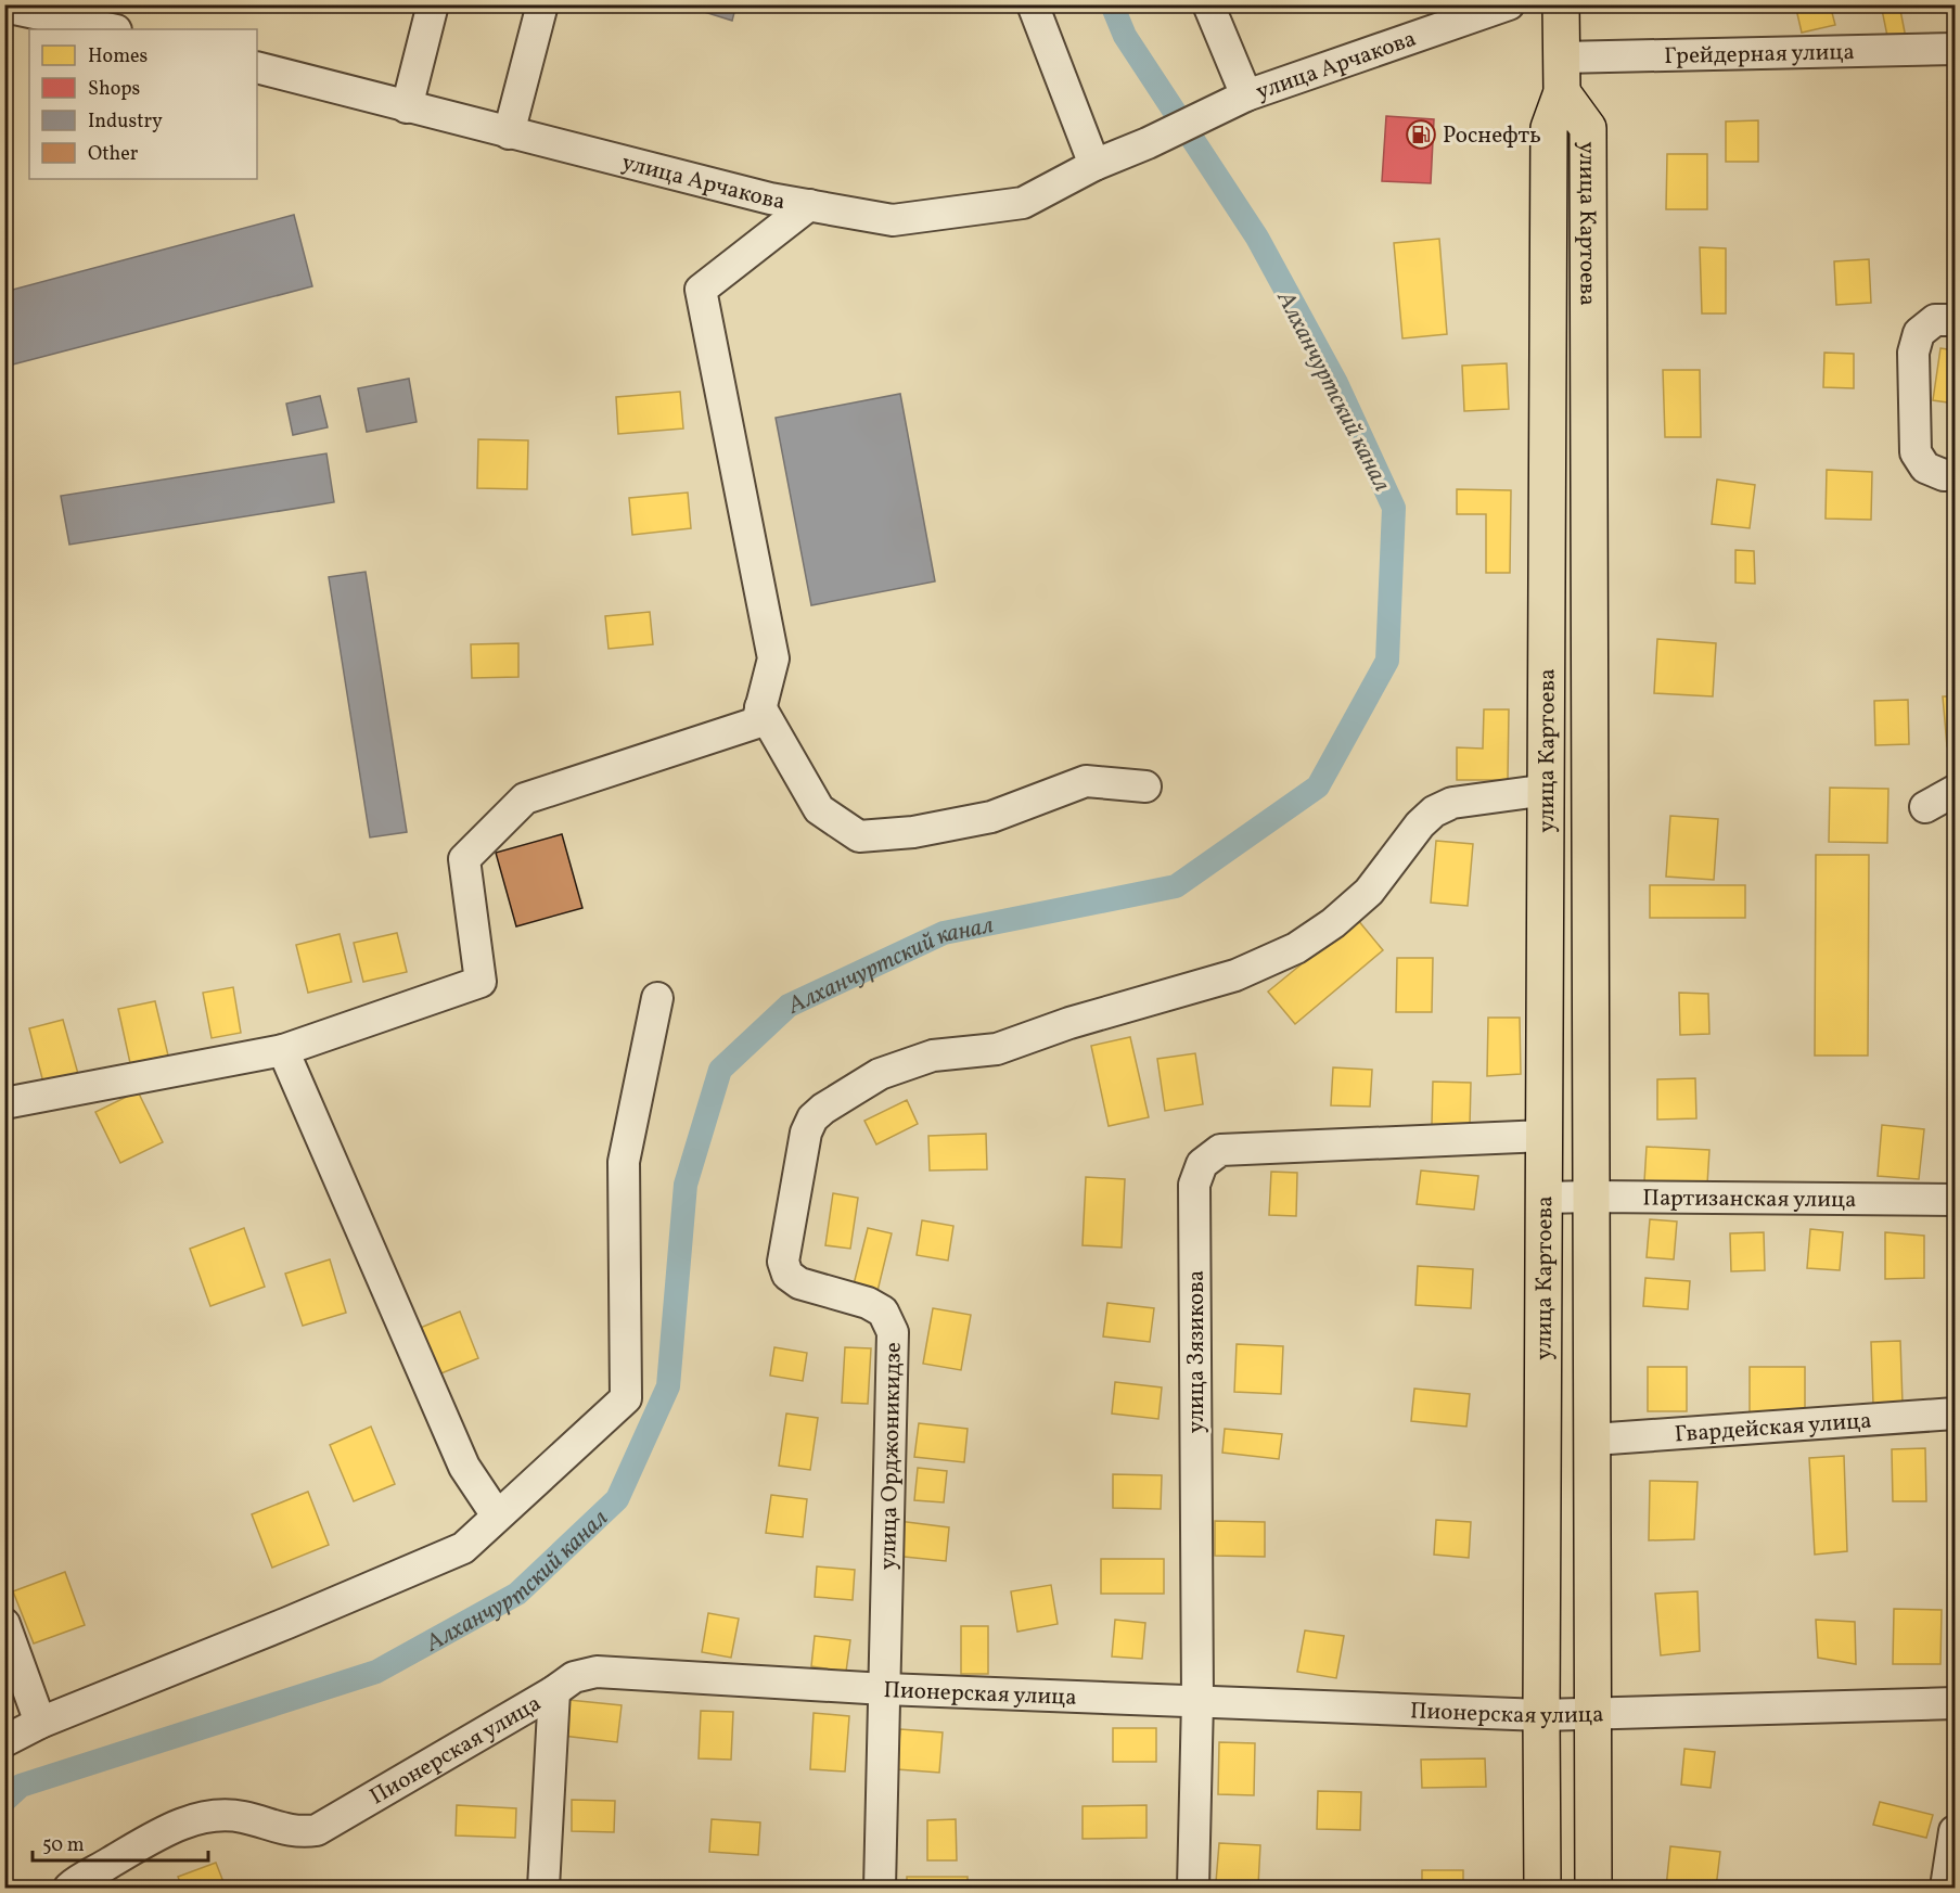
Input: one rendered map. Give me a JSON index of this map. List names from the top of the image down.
{
  "streets": {
    "main road": ["улица Картоева"],
    "street": [
      "Грейдерная улица",
      "улица Арчакова",
      "Партизанская улица",
      "улица Зязикова",
      "Гвардейская улица",
      "улица Орджоникидзе",
      "Пионерская улица"
    ]
  },
  "crossings": [
    ["Грейдерная улица", "улица Картоева"],
    ["улица Картоева", "Партизанская улица"],
    ["улица Картоева", "улица Зязикова"],
    ["улица Картоева", "Гвардейская улица"],
    ["улица Картоева", "улица Орджоникидзе"],
    ["улица Картоева", "Пионерская улица"],
    ["улица Зязикова", "Пионерская улица"],
    ["улица Орджоникидзе", "Пионерская улица"]
  ],
  "water": ["Алханчуртский канал"],
  "places": {
    "fuel station": ["Роснефть"]
  },
  "legend": [
    "Homes",
    "Shops",
    "Industry",
    "Other"
  ],
  "scale_bar": "50 m"
}
